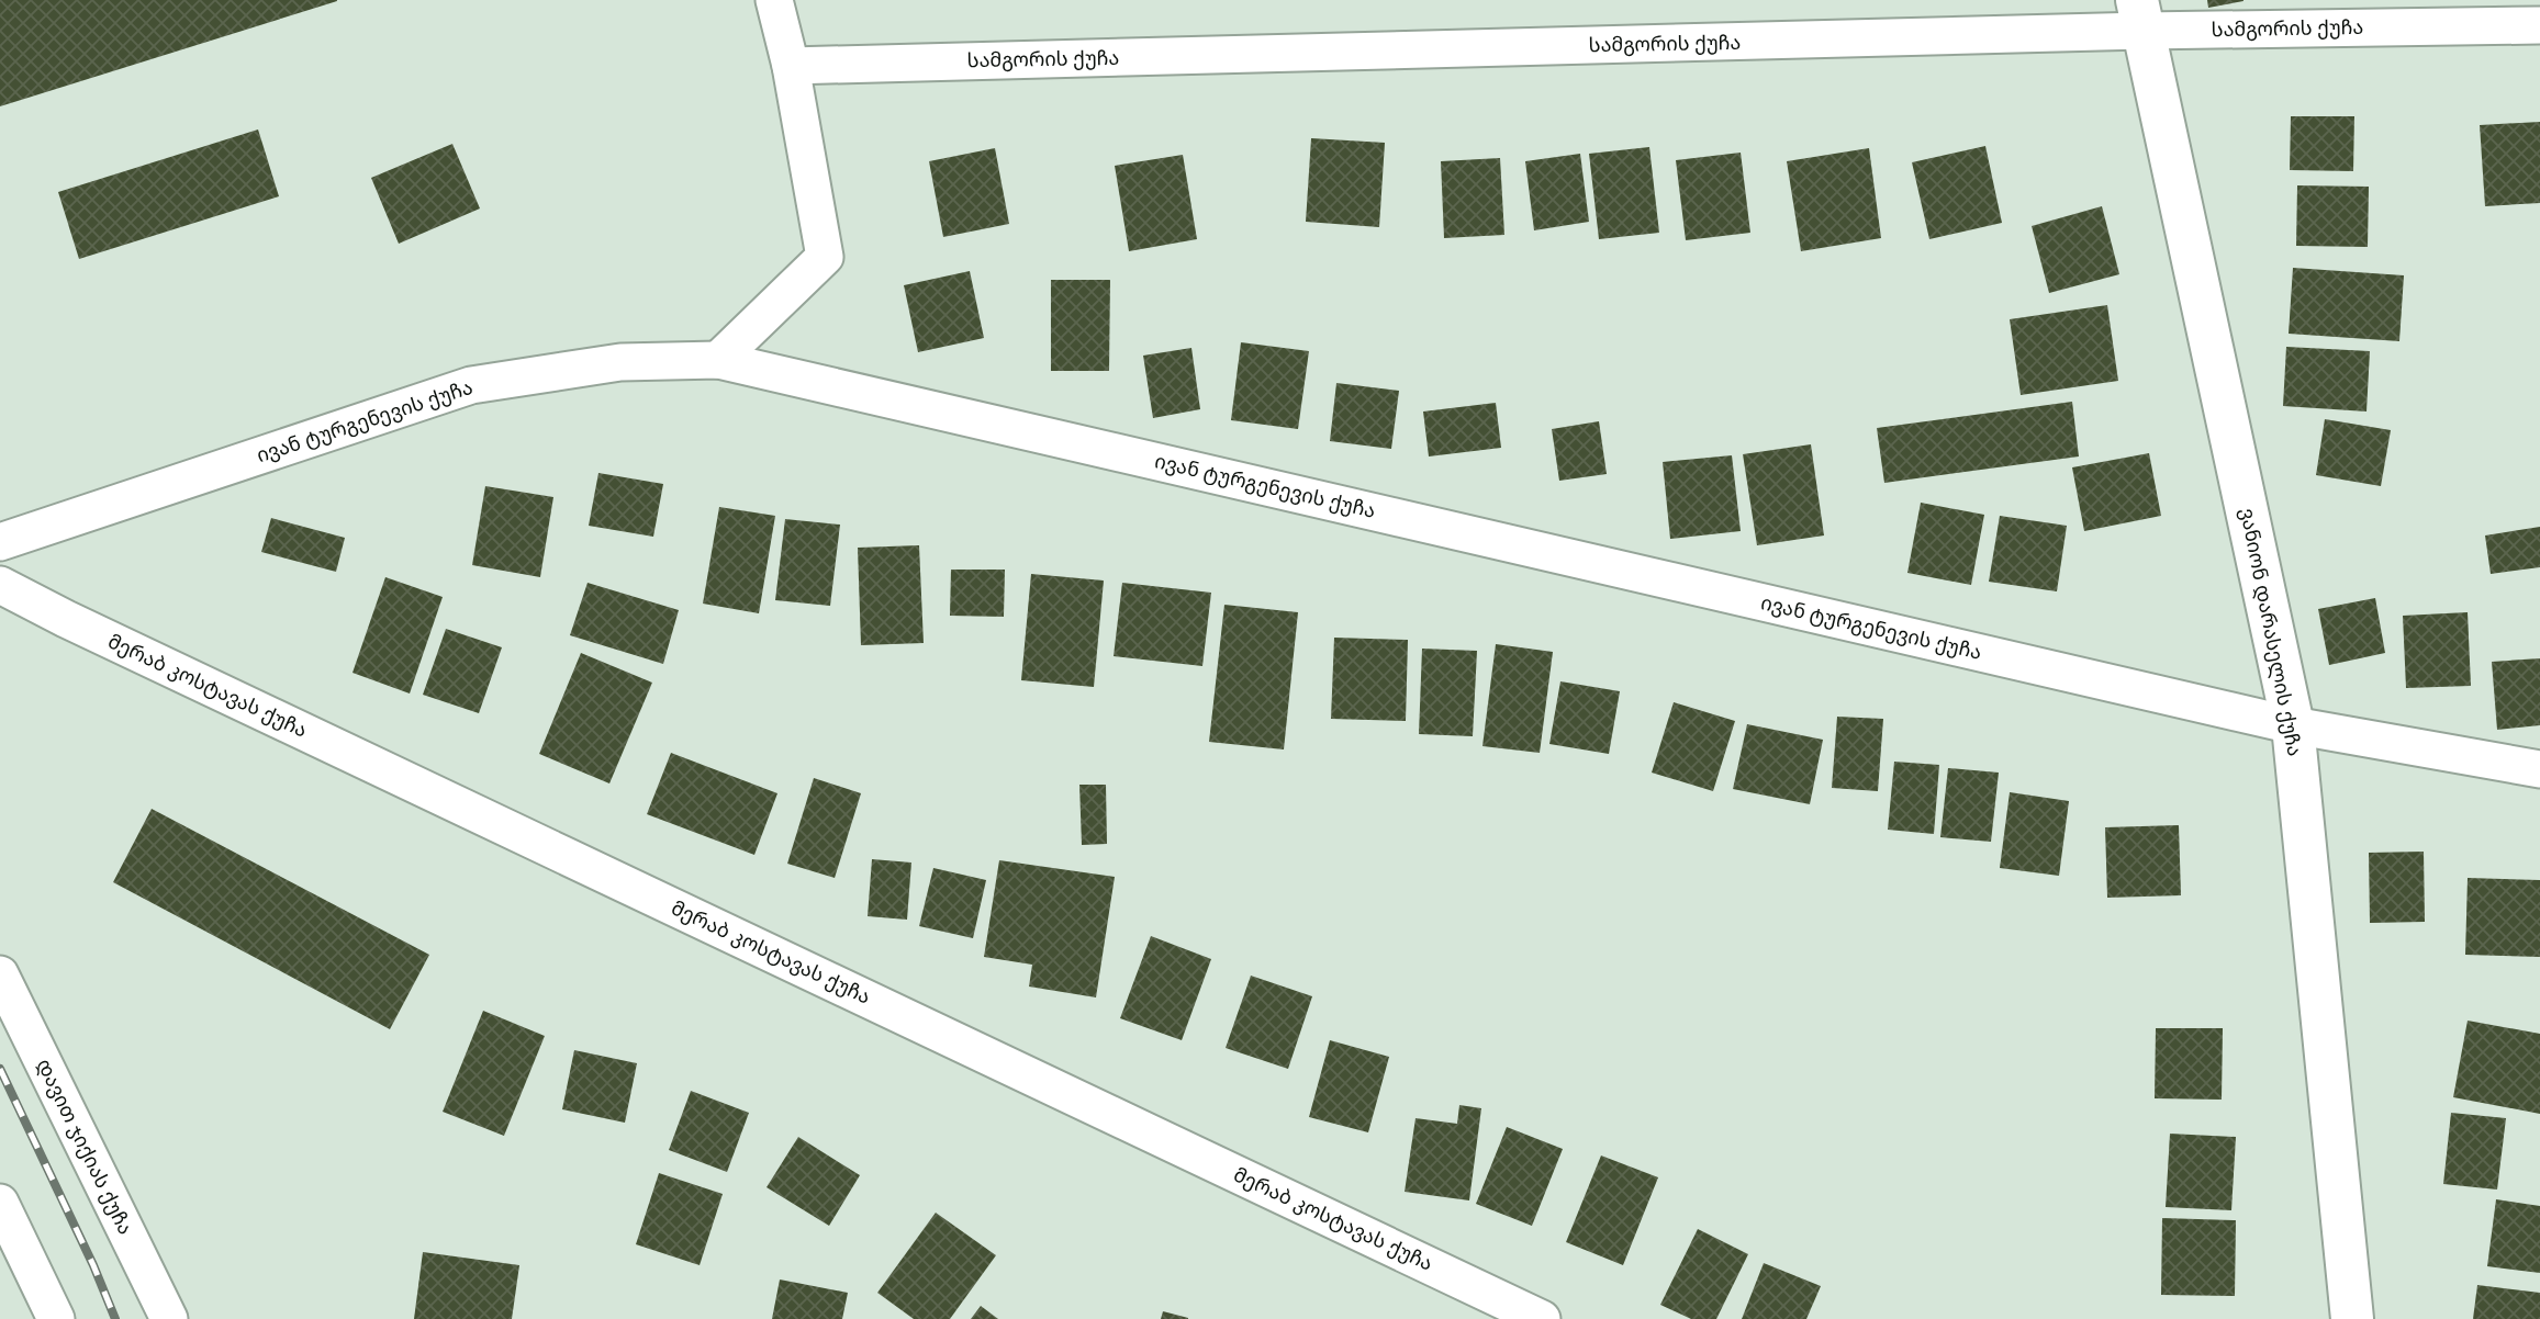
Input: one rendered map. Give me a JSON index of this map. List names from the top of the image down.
{
  "streets": {
    "street": [
      "სამგორის ქუჩა",
      "ივან ტურგენევის ქუჩა",
      "ვანიონ დარასელის ქუჩა",
      "მერაბ კოსტავას ქუჩა",
      "დავით ჯიქიას ქუჩა"
    ]
  },
  "crossings": [
    ["სამგორის ქუჩა", "ვანიონ დარასელის ქუჩა"],
    ["ივან ტურგენევის ქუჩა", "ვანიონ დარასელის ქუჩა"]
  ]
}
